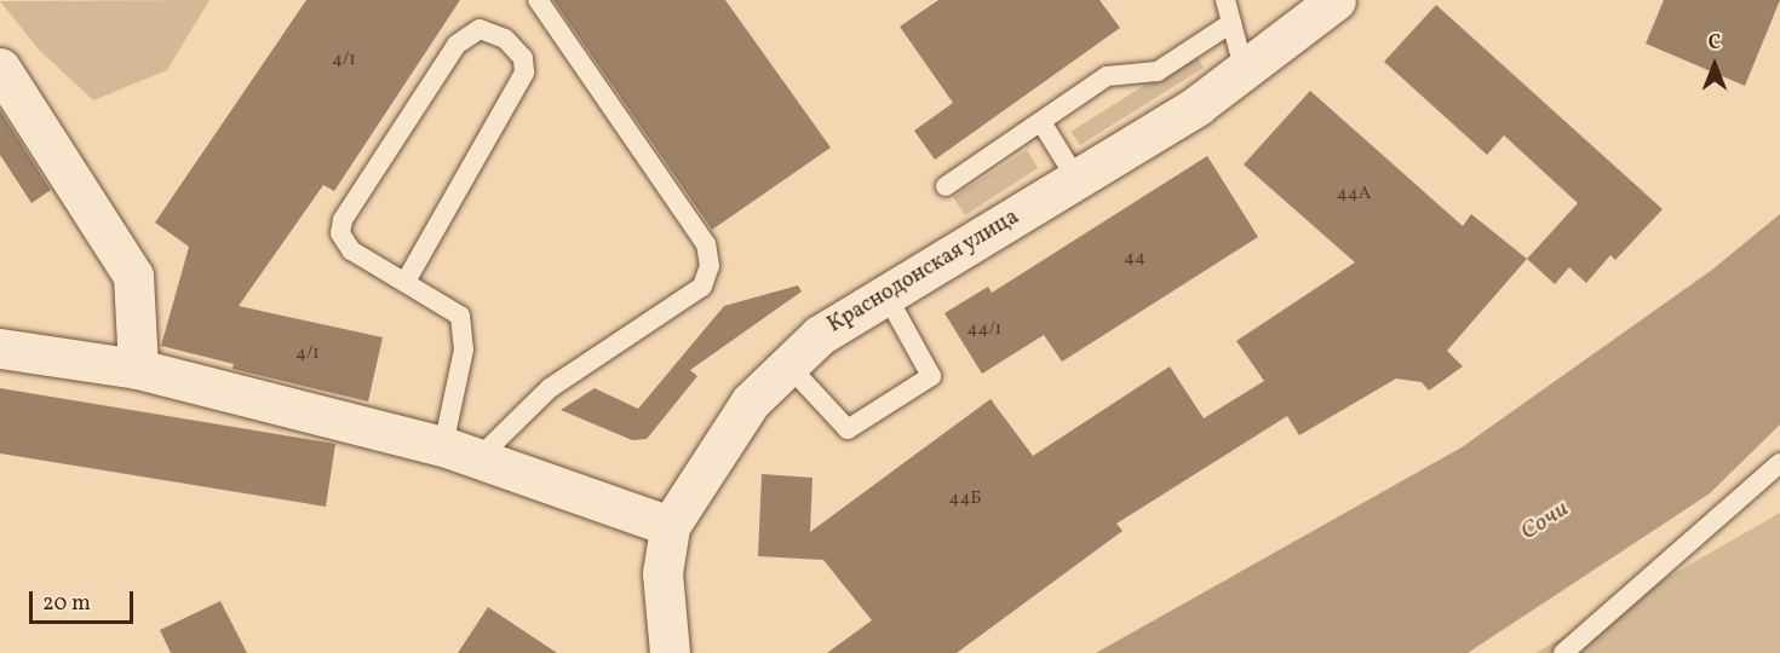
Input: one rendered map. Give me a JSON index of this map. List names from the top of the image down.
{
  "streets": {
    "street": ["Краснодонская улица"]
  },
  "water": ["Сочи"],
  "house_numbers": [
    "4/1",
    "44А",
    "44",
    "44/1",
    "4/1",
    "44Б"
  ],
  "scale_bar": "20 m",
  "north": "top"
}
